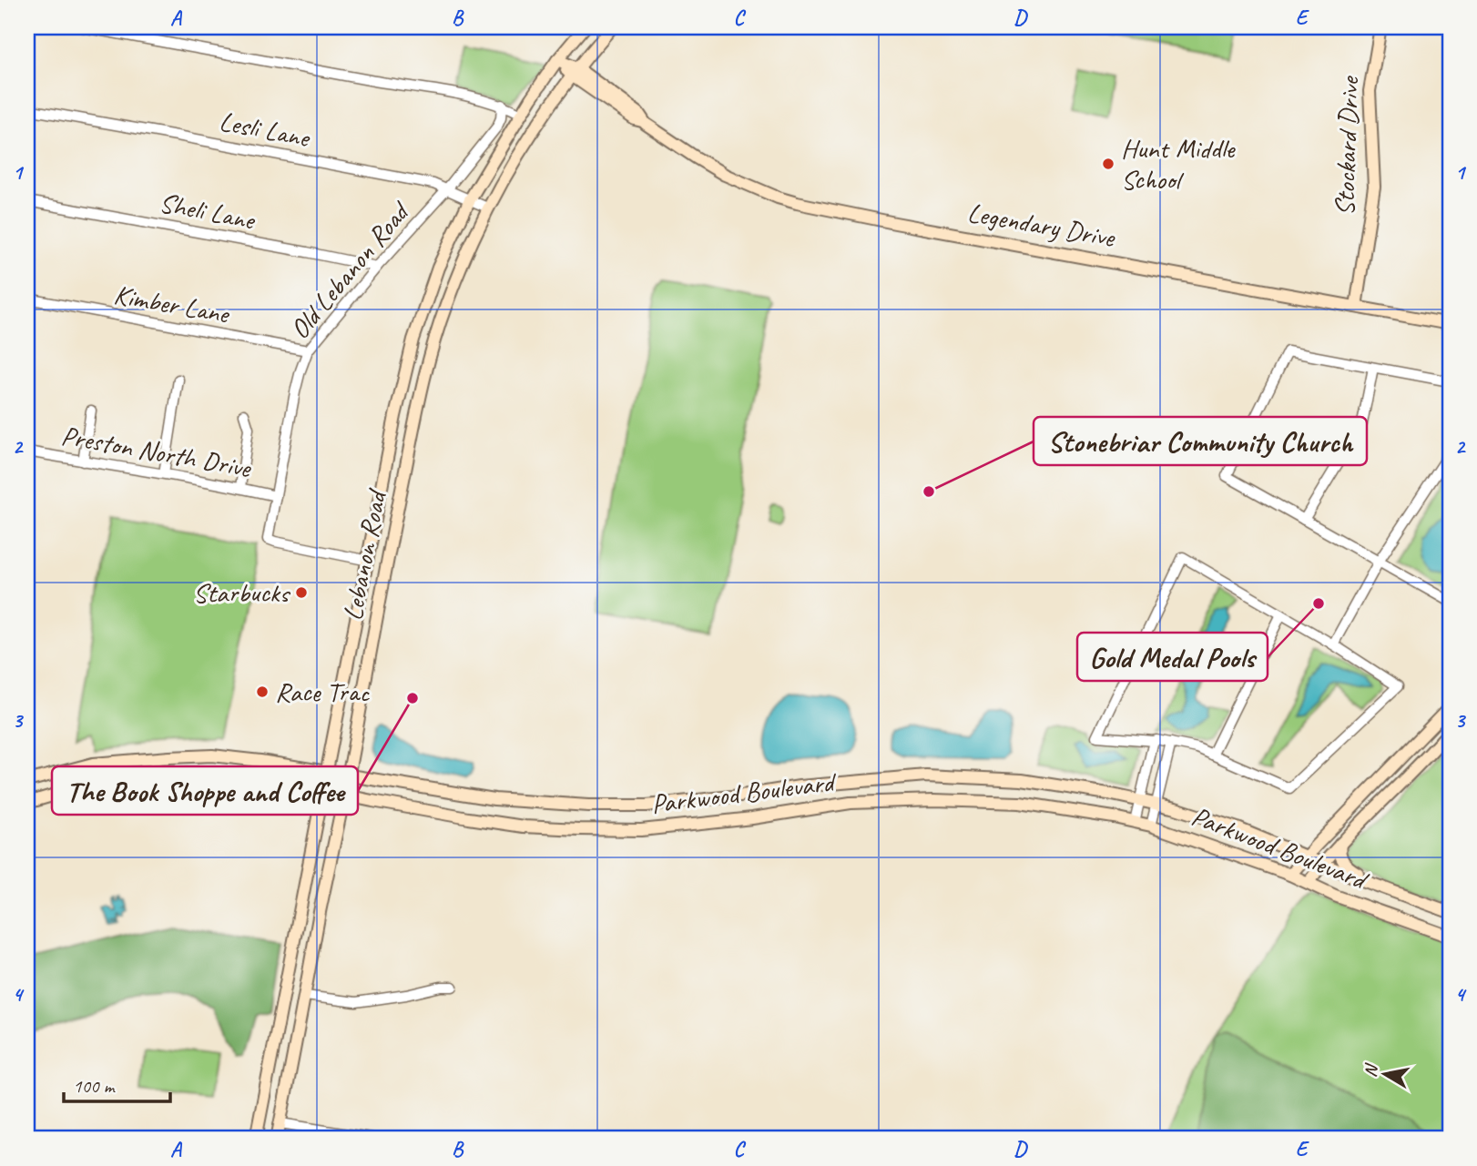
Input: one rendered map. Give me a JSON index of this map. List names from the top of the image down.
{
  "streets": {
    "main road": [
      "Stockard Drive",
      "Legendary Drive",
      "Lebanon Road",
      "Parkwood Boulevard"
    ],
    "street": [
      "Lesli Lane",
      "Sheli Lane",
      "Old Lebanon Road",
      "Kimber Lane",
      "Preston North Drive"
    ]
  },
  "crossings": [
    ["Lesli Lane", "Old Lebanon Road"],
    ["Lesli Lane", "Lebanon Road"],
    ["Stockard Drive", "Legendary Drive"],
    ["Sheli Lane", "Old Lebanon Road"],
    ["Legendary Drive", "Lebanon Road"],
    ["Old Lebanon Road", "Kimber Lane"],
    ["Old Lebanon Road", "Preston North Drive"],
    ["Old Lebanon Road", "Lebanon Road"],
    ["Lebanon Road", "Parkwood Boulevard"]
  ],
  "places": [
    "Hunt Middle School",
    "Stonebriar Community Church",
    "Starbucks",
    "Gold Medal Pools",
    "Race Trac",
    "The Book Shoppe and Coffee"
  ],
  "scale_bar": "100 m",
  "north": "left",
  "grid": {
    "columns": [
      "A",
      "B",
      "C",
      "D",
      "E"
    ],
    "rows": [
      "1",
      "2",
      "3",
      "4"
    ]
  }
}
